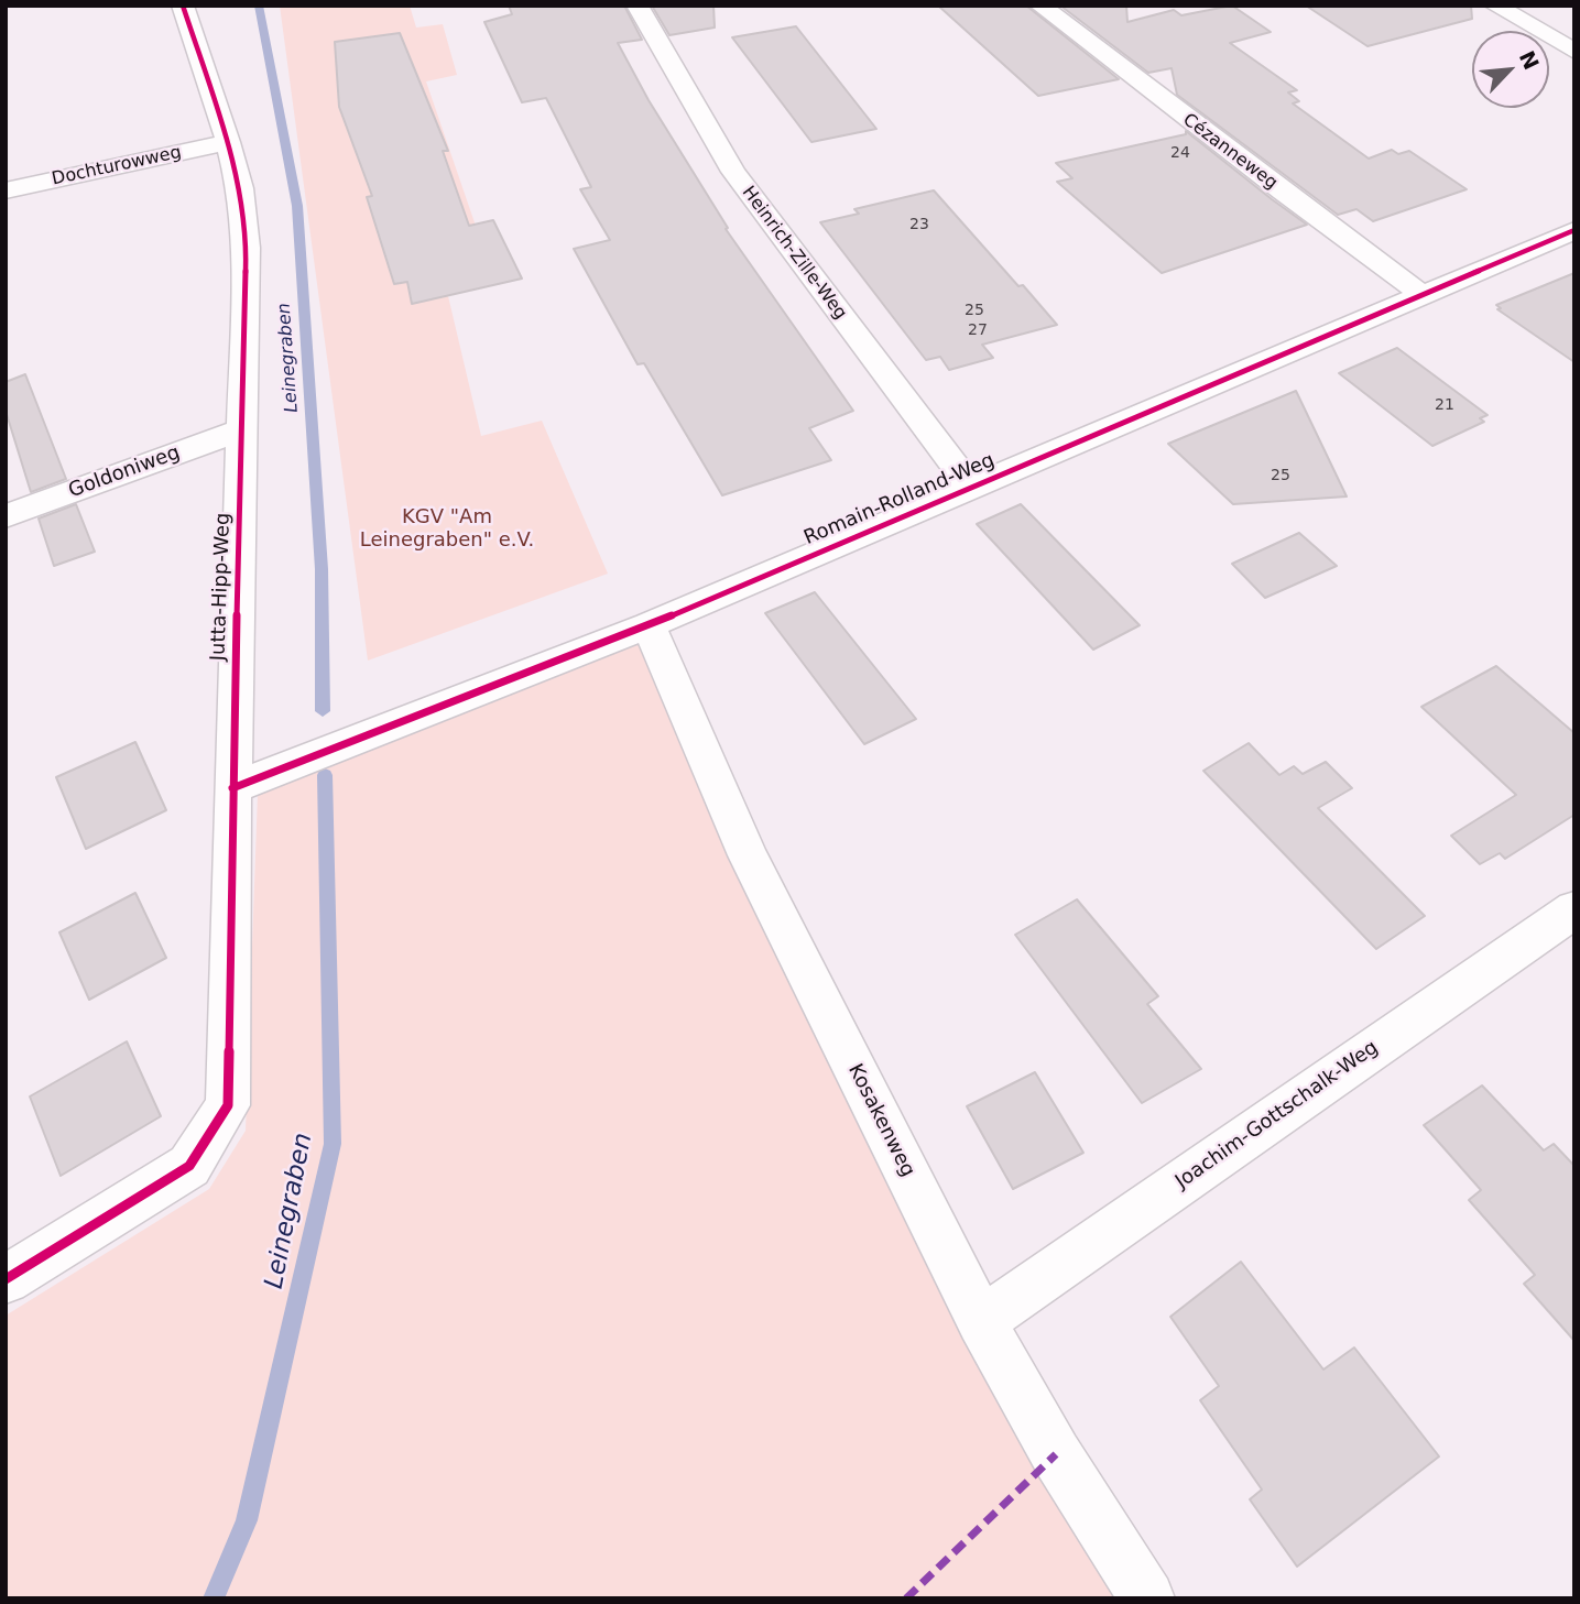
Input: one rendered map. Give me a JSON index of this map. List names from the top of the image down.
{
  "streets": {
    "street": [
      "Cézanneweg",
      "Dochturowweg",
      "Heinrich-Zille-Weg",
      "Goldoniweg",
      "Romain-Rolland-Weg",
      "Jutta-Hipp-Weg",
      "Joachim-Gottschalk-Weg",
      "Kosakenweg"
    ]
  },
  "crossings": [
    ["Cézanneweg", "Romain-Rolland-Weg"],
    ["Dochturowweg", "Jutta-Hipp-Weg"],
    ["Heinrich-Zille-Weg", "Romain-Rolland-Weg"],
    ["Goldoniweg", "Jutta-Hipp-Weg"],
    ["Romain-Rolland-Weg", "Jutta-Hipp-Weg"],
    ["Romain-Rolland-Weg", "Kosakenweg"],
    ["Joachim-Gottschalk-Weg", "Kosakenweg"]
  ],
  "water": ["Leinegraben"],
  "parks": ["KGV \"Am Leinegraben\" e.V."],
  "house_numbers": [
    "24",
    "23",
    "25",
    "27",
    "21",
    "25"
  ],
  "north": "top right"
}
